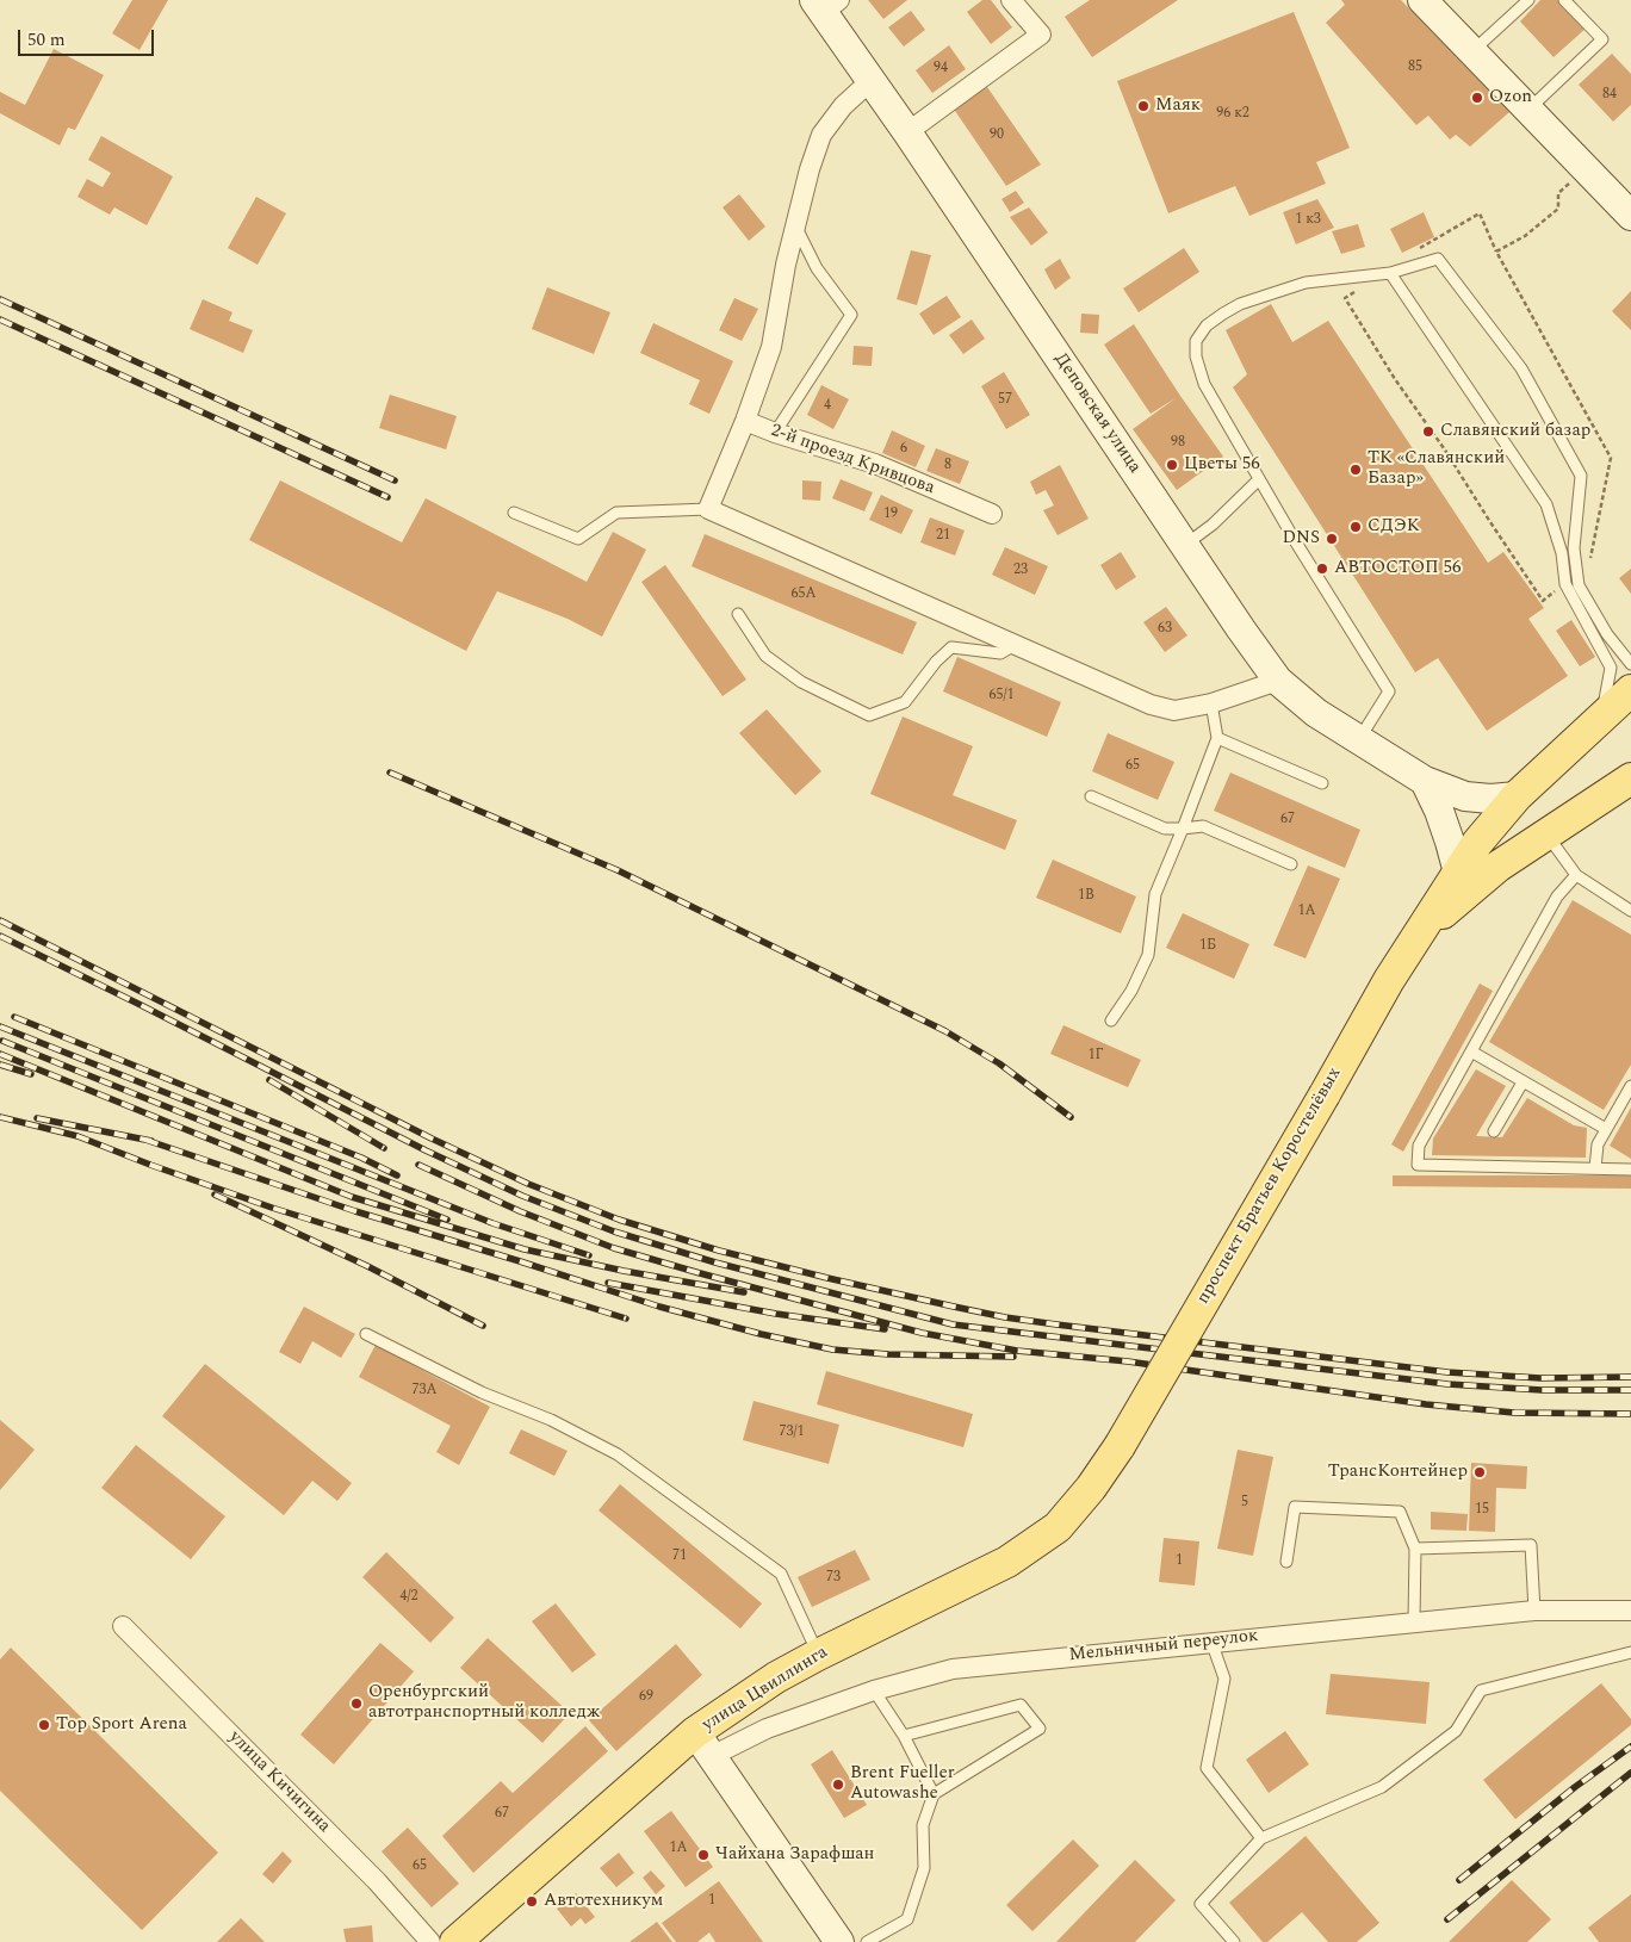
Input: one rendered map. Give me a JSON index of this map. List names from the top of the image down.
{
  "streets": {
    "main road": ["проспект Братьев Коростелёвых", "улица Цвиллинга"],
    "street": [
      "Деповская улица",
      "2-й проезд Кривцова",
      "Мельничный переулок",
      "улица Кичигина"
    ]
  },
  "crossings": [
    ["Деповская улица", "проспект Братьев Коростелёвых"],
    ["проспект Братьев Коростелёвых", "улица Цвиллинга"],
    ["Мельничный переулок", "улица Цвиллинга"]
  ],
  "places": [
    "Ozon",
    "Маяк",
    "Славянский базар",
    "Цветы 56",
    "ТК «Славянский Базар»",
    "СДЭК",
    "DNS",
    "АВТОСТОП 56",
    "ТрансКонтейнер",
    "Оренбургский автотранспортный колледж",
    "Top Sport Arena",
    "Brent Fueller Autowashe",
    "Чайхана Зарафшан",
    "Автотехникум"
  ],
  "house_numbers": [
    "85",
    "94",
    "84",
    "96 к2",
    "90",
    "1 к3",
    "57",
    "4",
    "98",
    "6",
    "8",
    "19",
    "21",
    "23",
    "65А",
    "63",
    "65/1",
    "65",
    "67",
    "1В",
    "1А",
    "1Б",
    "1Г",
    "73А",
    "73/1",
    "5",
    "15",
    "71",
    "1",
    "73",
    "4/2",
    "69",
    "67",
    "1А",
    "65",
    "1"
  ],
  "scale_bar": "50 m"
}
